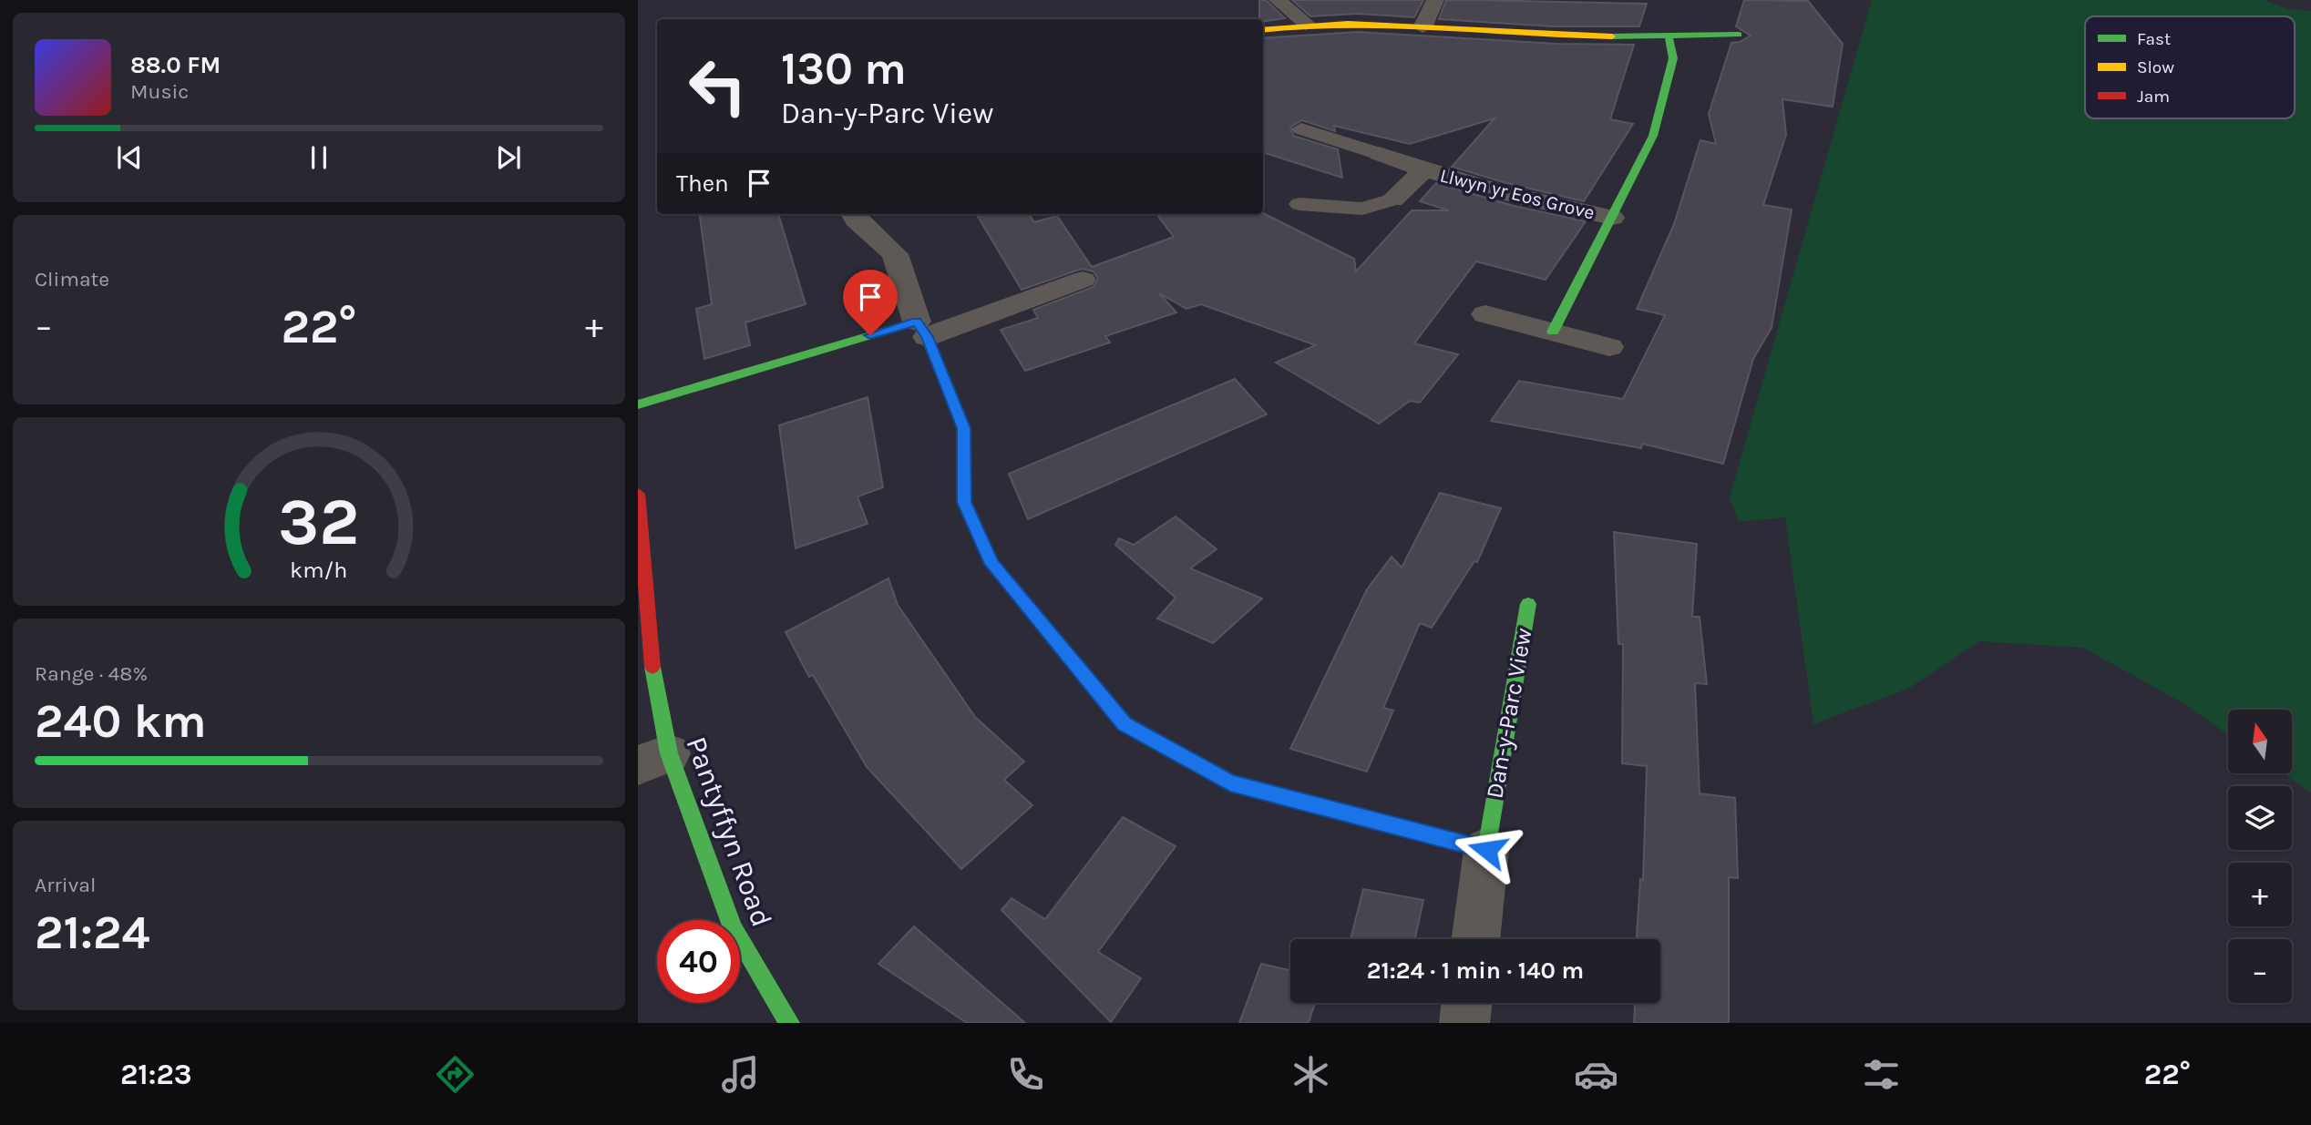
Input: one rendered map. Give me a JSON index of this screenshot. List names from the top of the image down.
{
  "streets": {
    "street": ["Llwyn yr Eos Grove", "Dan-y-Parc View", "Pantyffyn Road"]
  },
  "legend": ["Fast", "Slow", "Jam"],
  "north": "top",
  "page": {
    "turn": ["130 m", "Dan-y-Parc View"],
    "song": ["88.0 FM", "Music"],
    "then": "Then",
    "tile": [
      "Climate",
      ["Range · 48%", "240 km"],
      ["Arrival", "21:24"]
    ],
    "heat": ["−", "22°", "+"],
    "map_buttons": ["+", "−"],
    "limit": "40",
    "trip": "21:24 · 1 min · 140 m",
    "tabs": ["21:23", "22°"],
    "gauge": ["32", "km/h"]
  }
}
